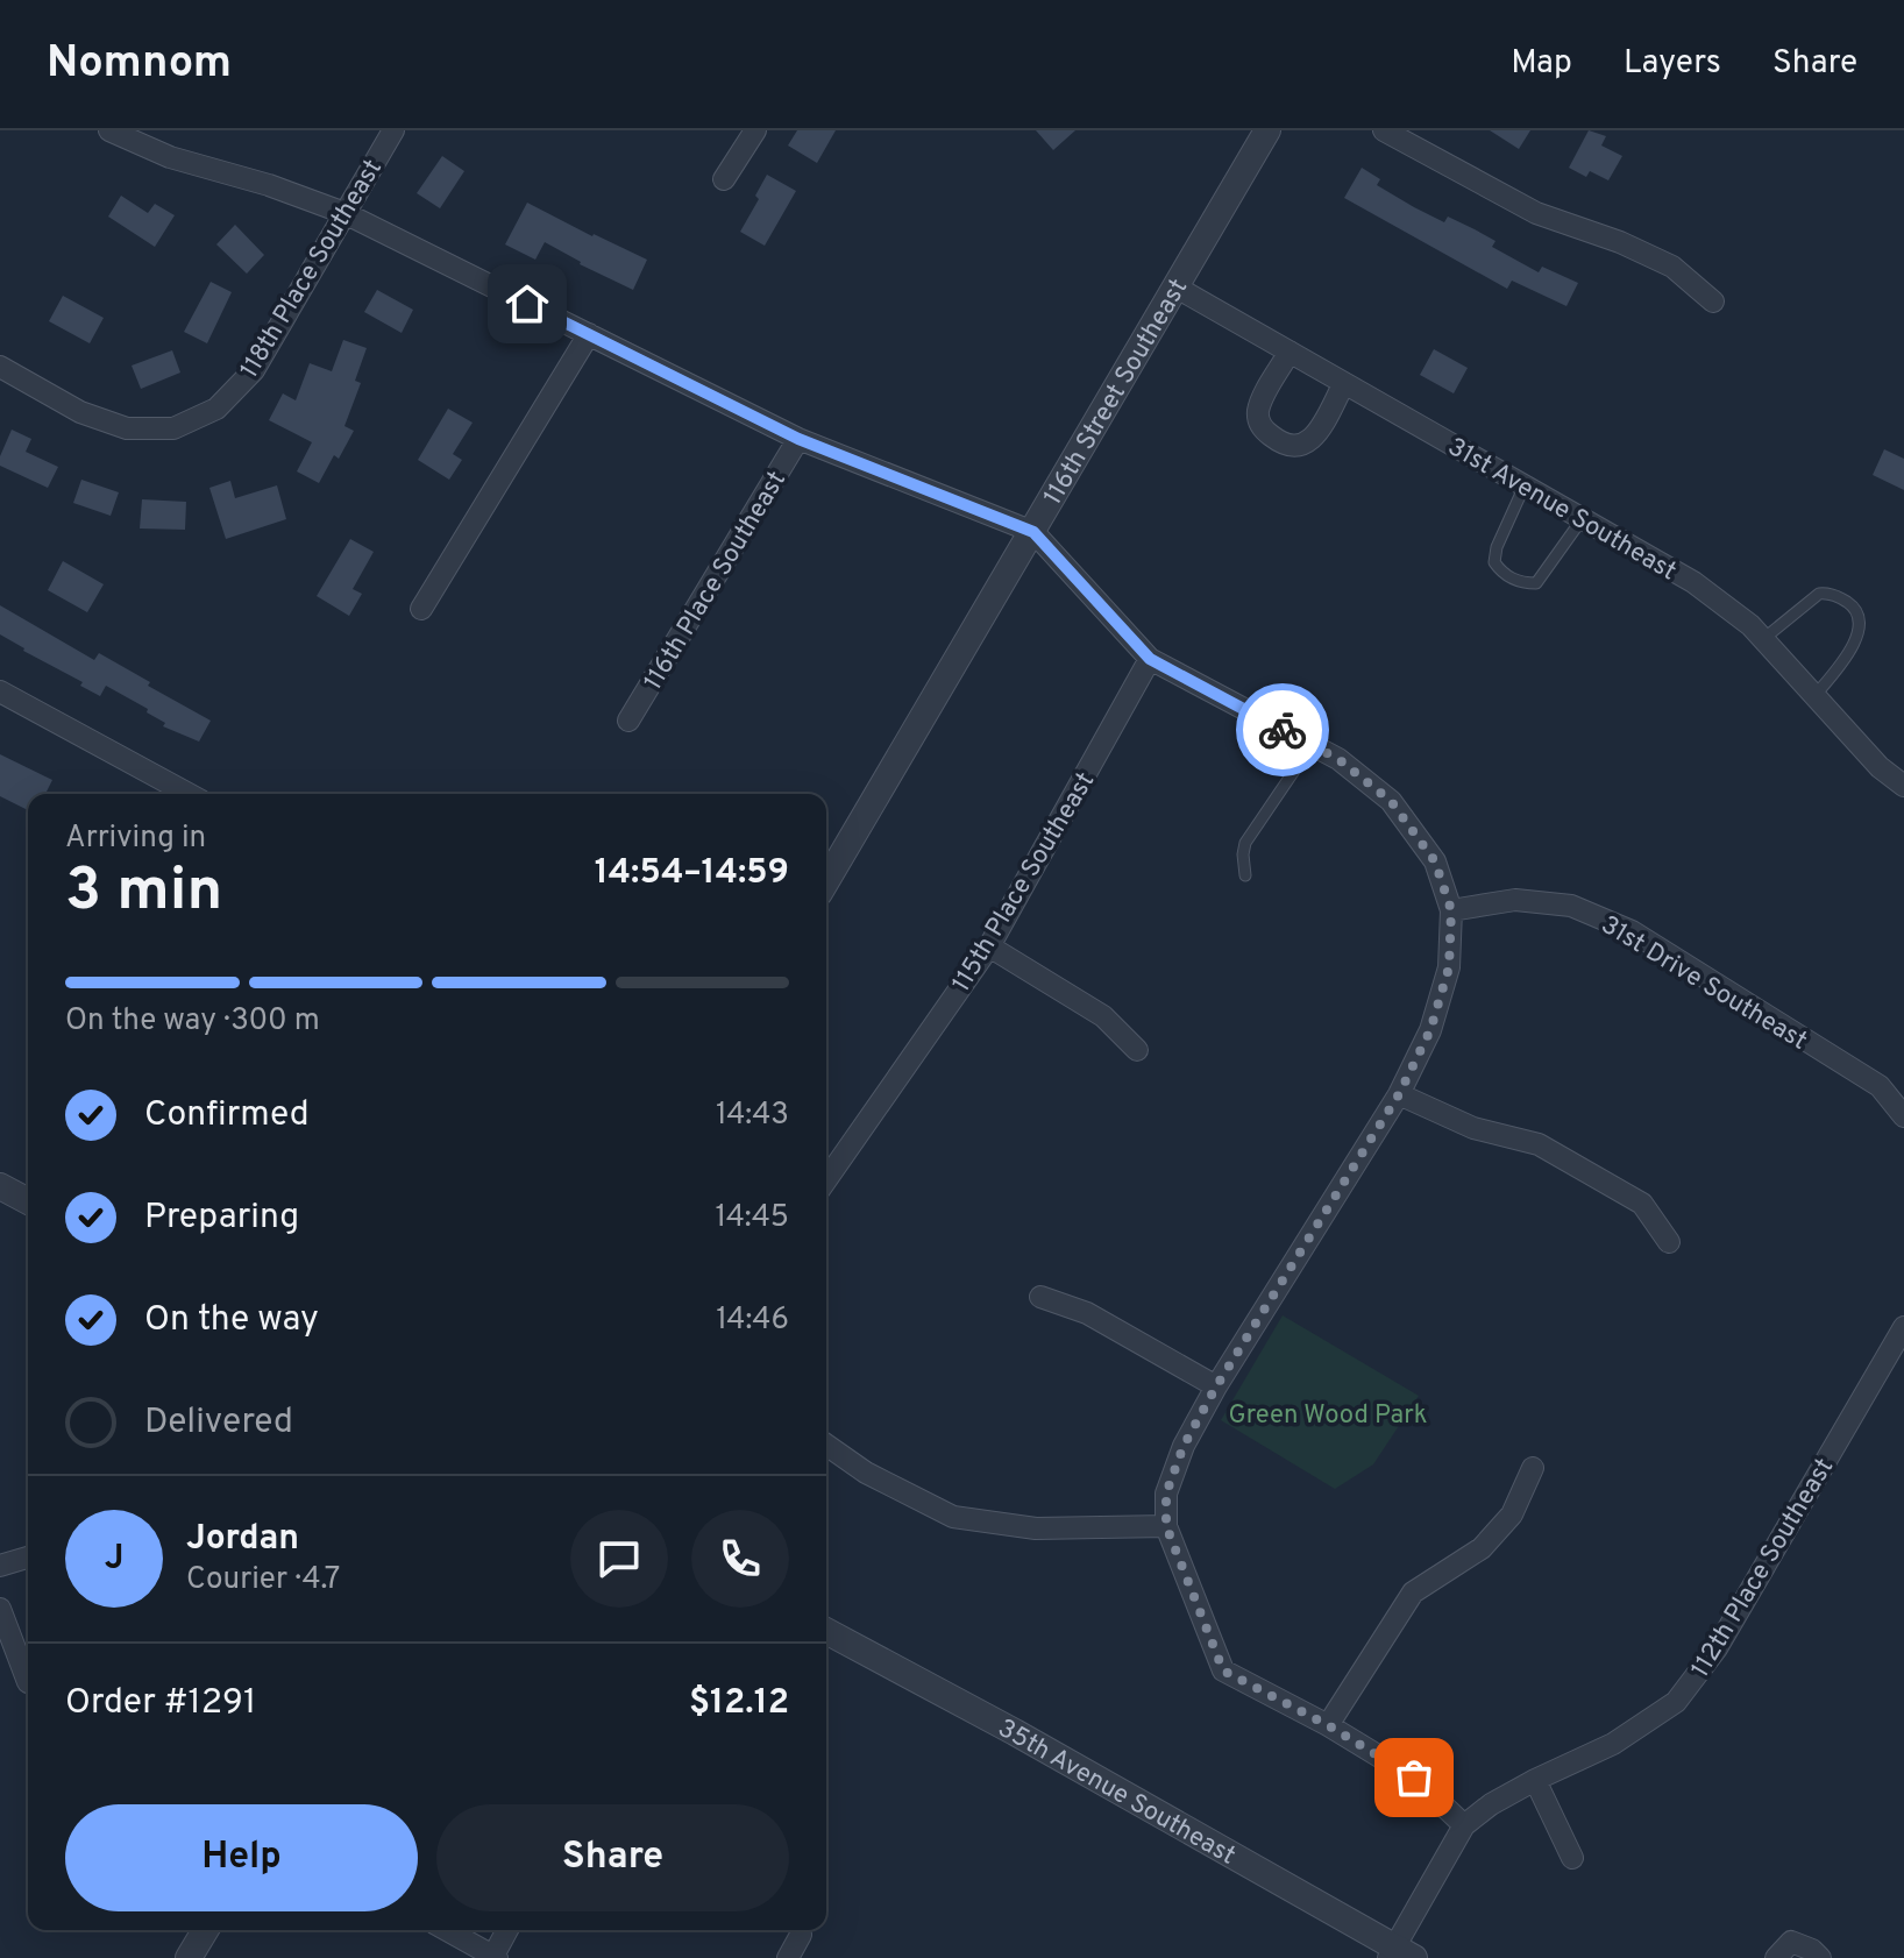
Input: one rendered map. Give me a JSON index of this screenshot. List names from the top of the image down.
{
  "streets": {
    "street": [
      "118th Place Southeast",
      "116th Street Southeast",
      "31st Avenue Southeast",
      "116th Place Southeast",
      "115th Place Southeast",
      "31st Drive Southeast",
      "112th Place Southeast",
      "35th Avenue Southeast"
    ]
  },
  "crossings": [
    ["116th Street Southeast", "31st Avenue Southeast"],
    ["112th Place Southeast", "35th Avenue Southeast"]
  ],
  "parks": ["Green Wood Park"],
  "page": {
    "header": "Nomnom",
    "nav": ["Map", "Layers", "Share"],
    "heading": ["3 min", "Arriving in", "14:54–14:59"],
    "panel": [
      "Jordan",
      "Courier · 4.7",
      "Order #1291",
      "$12.12"
    ],
    "bar": "On the way · 300 m",
    "list": [
      ["Confirmed", "14:43"],
      ["Preparing", "14:45"],
      ["On the way", "14:46"],
      "Delivered"
    ],
    "round": "J",
    "buttons": ["Help", "Share"]
  }
}
